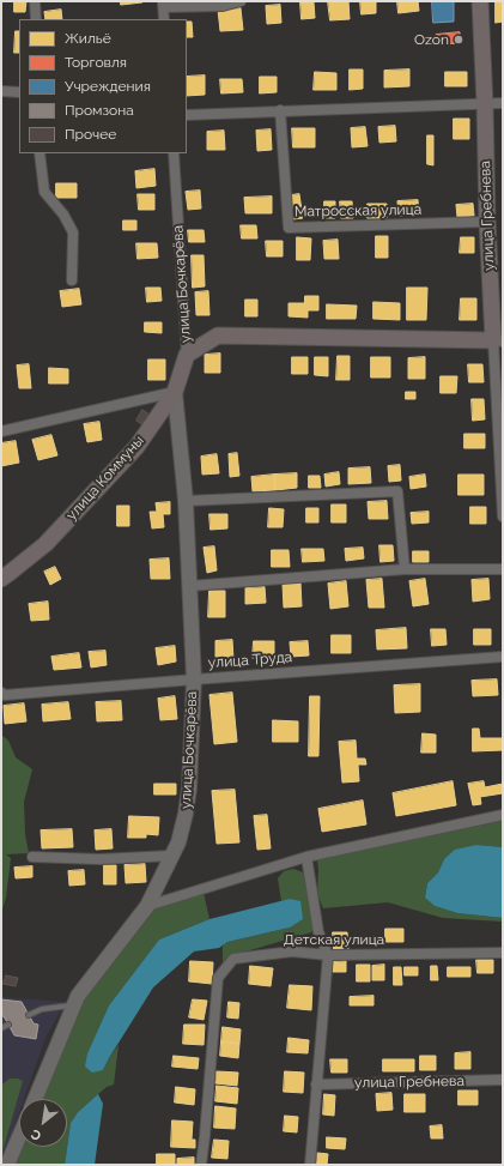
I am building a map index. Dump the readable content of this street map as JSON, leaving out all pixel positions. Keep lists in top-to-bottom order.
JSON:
{
  "streets": {
    "main road": ["улица Гребнева", "улица Бочкарёва", "улица Коммуны"],
    "street": ["Матросская улица", "улица Труда", "Детская улица"]
  },
  "crossings": [
    ["Матросская улица", "улица Гребнева"],
    ["улица Бочкарёва", "улица Коммуны"],
    ["улица Бочкарёва", "улица Труда"]
  ],
  "places": ["Ozon"],
  "legend": [
    "Жильё",
    "Торговля",
    "Учреждения",
    "Промзона",
    "Прочее"
  ],
  "north": "bottom left"
}
